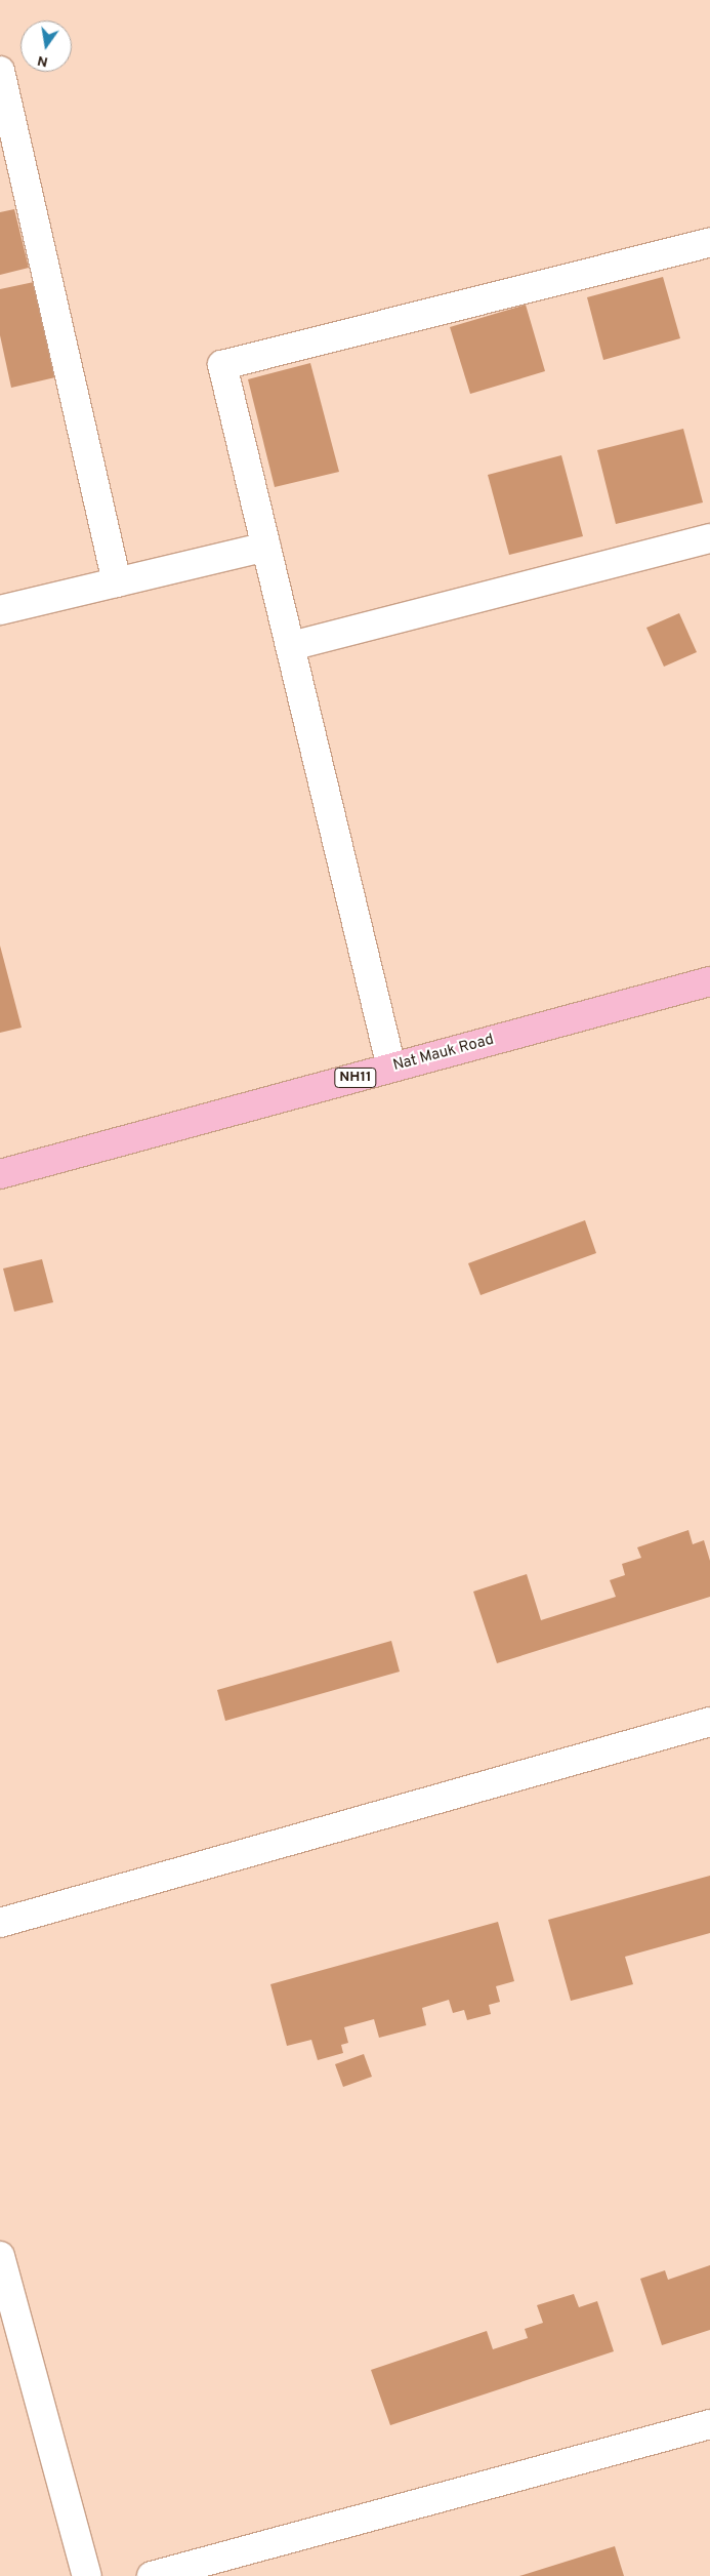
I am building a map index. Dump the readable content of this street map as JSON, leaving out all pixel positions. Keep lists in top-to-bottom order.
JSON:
{
  "streets": {
    "highway": ["Nat Mauk Road", "NH11"]
  },
  "north": "bottom"
}
